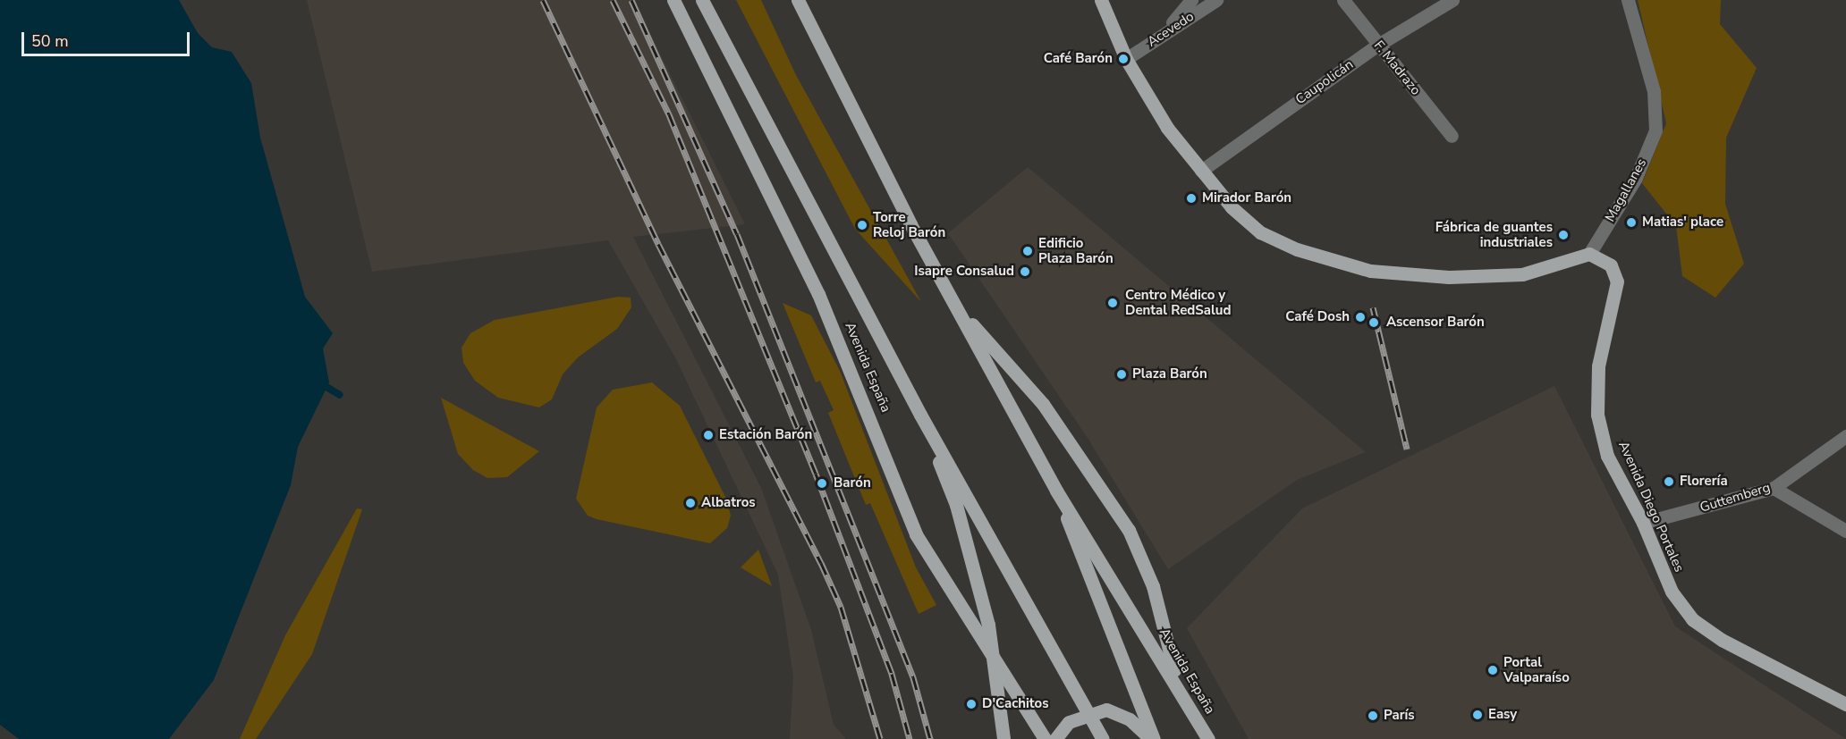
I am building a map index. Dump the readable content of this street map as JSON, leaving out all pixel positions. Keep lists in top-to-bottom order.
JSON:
{
  "streets": {
    "main road": ["Avenida España", "Avenida Diego Portales"],
    "street": [
      "Acevedo",
      "F. Madrazo",
      "Caupolicán",
      "Magallanes",
      "Guttemberg"
    ]
  },
  "crossings": [
    ["F. Madrazo", "Caupolicán"],
    ["Magallanes", "Avenida Diego Portales"],
    ["Guttemberg", "Avenida Diego Portales"]
  ],
  "places": [
    "Café Barón",
    "Mirador Barón",
    "Matias' place",
    "Torre Reloj Barón",
    "Fábrica de guantes industriales",
    "Edificio Plaza Barón",
    "Isapre Consalud",
    "Centro Médico y Dental RedSalud",
    "Café Dosh",
    "Ascensor Barón",
    "Plaza Barón",
    "Estación Barón",
    "Florería",
    "Barón",
    "Albatros",
    "Portal Valparaíso",
    "D'Cachitos",
    "Easy",
    "París"
  ],
  "scale_bar": "50 m"
}
